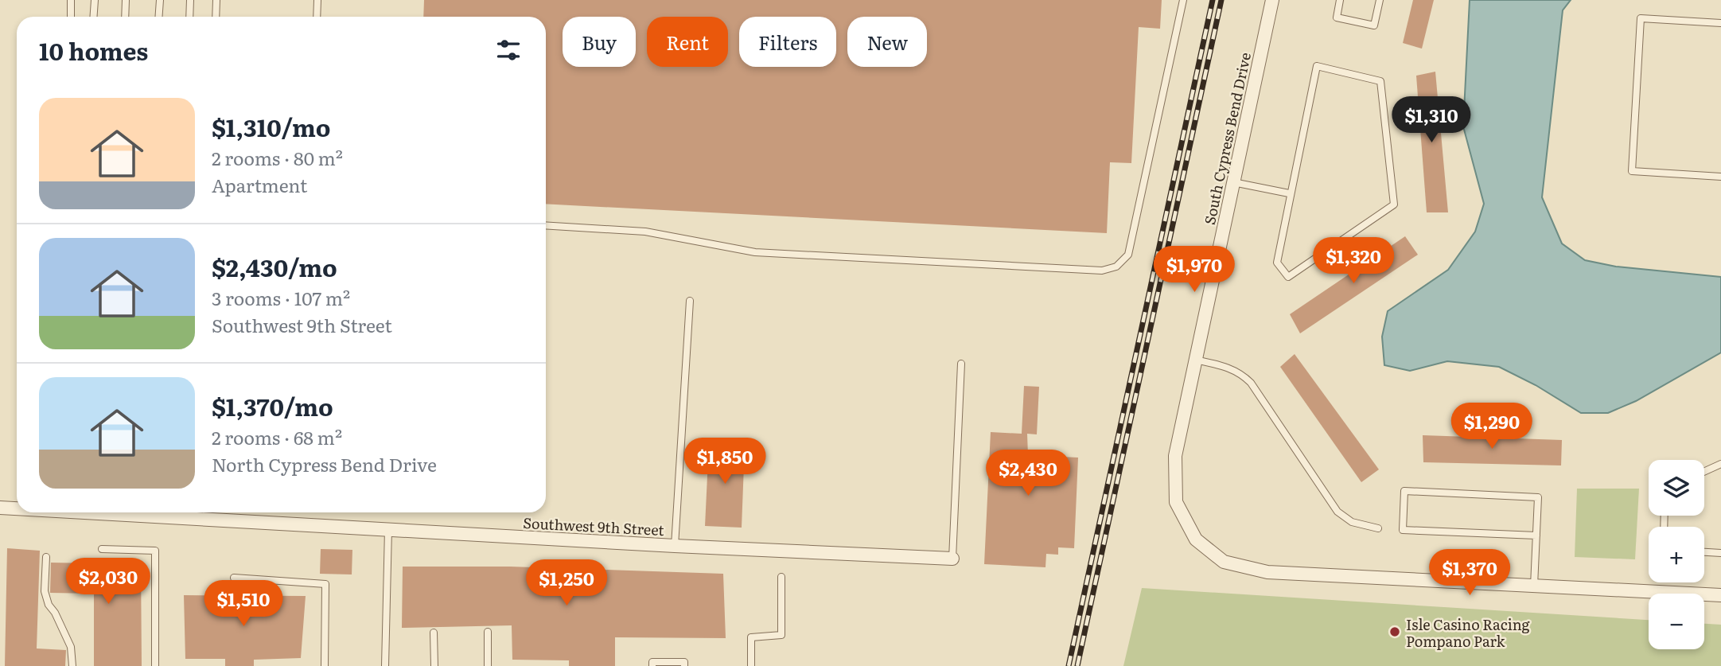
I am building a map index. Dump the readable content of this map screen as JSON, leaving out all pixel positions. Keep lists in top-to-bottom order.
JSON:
{
  "streets": {
    "street": ["South Cypress Bend Drive", "Southwest 9th Street"]
  },
  "places": ["Isle Casino Racing Pompano Park"],
  "page": {
    "chip": [
      "Buy",
      "Rent",
      "Filters",
      "New"
    ],
    "heading": "10 homes",
    "list": [
      {
        "name": "$1,310/mo",
        "note": "2 rooms · 80 m² · Apartment"
      },
      {
        "name": "$2,430/mo",
        "note": "3 rooms · 107 m² · Southwest 9th Street"
      },
      {
        "name": "$1,370/mo",
        "note": "2 rooms · 68 m² · North Cypress Bend Drive"
      }
    ],
    "price": [
      "$1,310",
      "$1,320",
      "$1,970",
      "$1,290",
      "$1,850",
      "$2,430",
      "$1,370",
      "$2,030",
      "$1,250",
      "$1,510"
    ],
    "map_buttons": ["+", "−"]
  }
}
